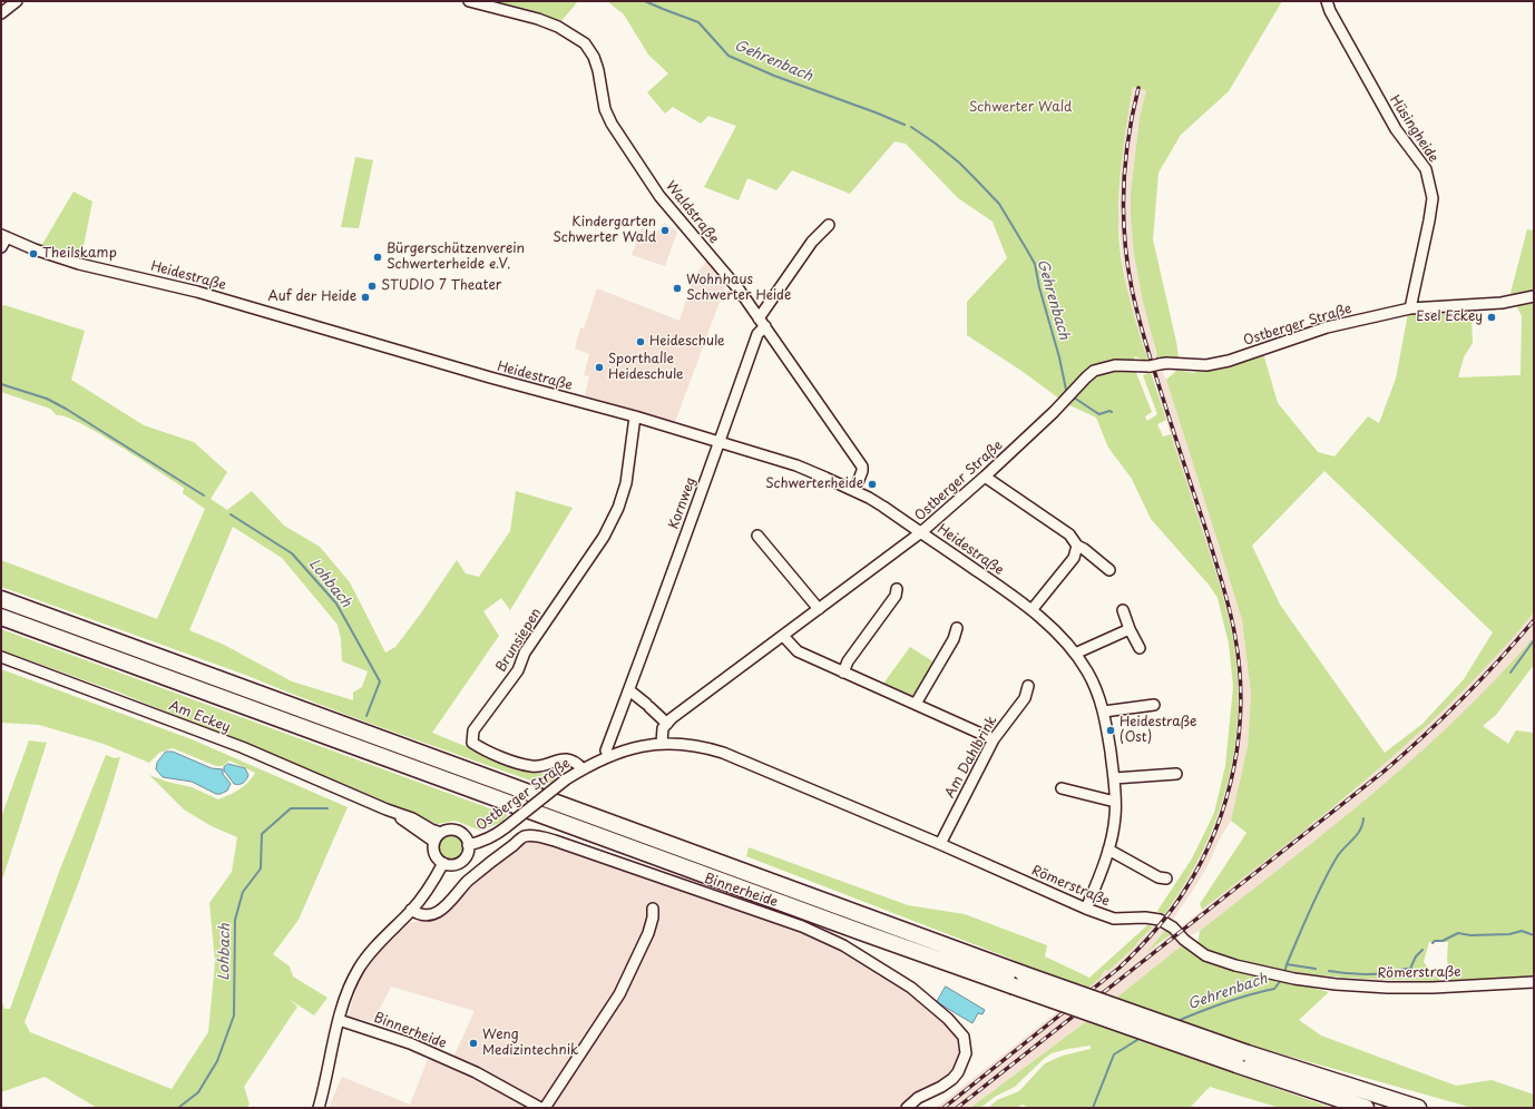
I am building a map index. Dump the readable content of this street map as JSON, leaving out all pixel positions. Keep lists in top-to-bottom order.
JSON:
{
  "streets": {
    "street": [
      "Hüsingheide",
      "Waldstraße",
      "Heidestraße",
      "Ostberger Straße",
      "Kornweg",
      "Brunsiepen",
      "Am Eckey",
      "Am Dahlbrink",
      "Römerstraße",
      "Binnerheide"
    ]
  },
  "crossings": [
    ["Hüsingheide", "Ostberger Straße"],
    ["Waldstraße", "Heidestraße"],
    ["Waldstraße", "Kornweg"],
    ["Heidestraße", "Ostberger Straße"],
    ["Heidestraße", "Kornweg"],
    ["Heidestraße", "Brunsiepen"],
    ["Heidestraße", "Römerstraße"],
    ["Ostberger Straße", "Brunsiepen"],
    ["Ostberger Straße", "Am Eckey"],
    ["Ostberger Straße", "Römerstraße"],
    ["Am Dahlbrink", "Römerstraße"]
  ],
  "water": ["Gehrenbach", "Lohbach"],
  "parks": ["Schwerter Wald"],
  "places": [
    "Kindergarten Schwerter Wald",
    "Theilskamp",
    "Bürgerschützenverein Schwerterheide e.V.",
    "STUDIO 7 Theater",
    "Wohnhaus Schwerter Heide",
    "Auf der Heide",
    "Esel Eckey",
    "Heideschule",
    "Sporthalle Heideschule",
    "Schwerterheide",
    "Heidestraße (Ost)",
    "Weng Medizintechnik"
  ]
}
